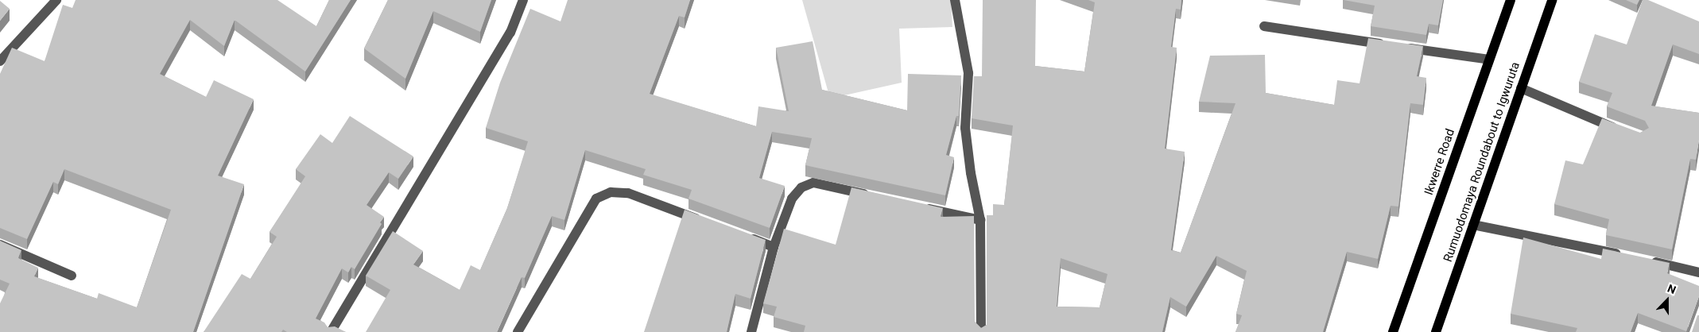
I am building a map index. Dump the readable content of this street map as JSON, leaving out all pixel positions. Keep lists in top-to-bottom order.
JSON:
{
  "streets": {
    "main road": ["Ikwerre Road", "Rumuodomaya Roundabout to Igwuruta"]
  },
  "north": "top"
}
